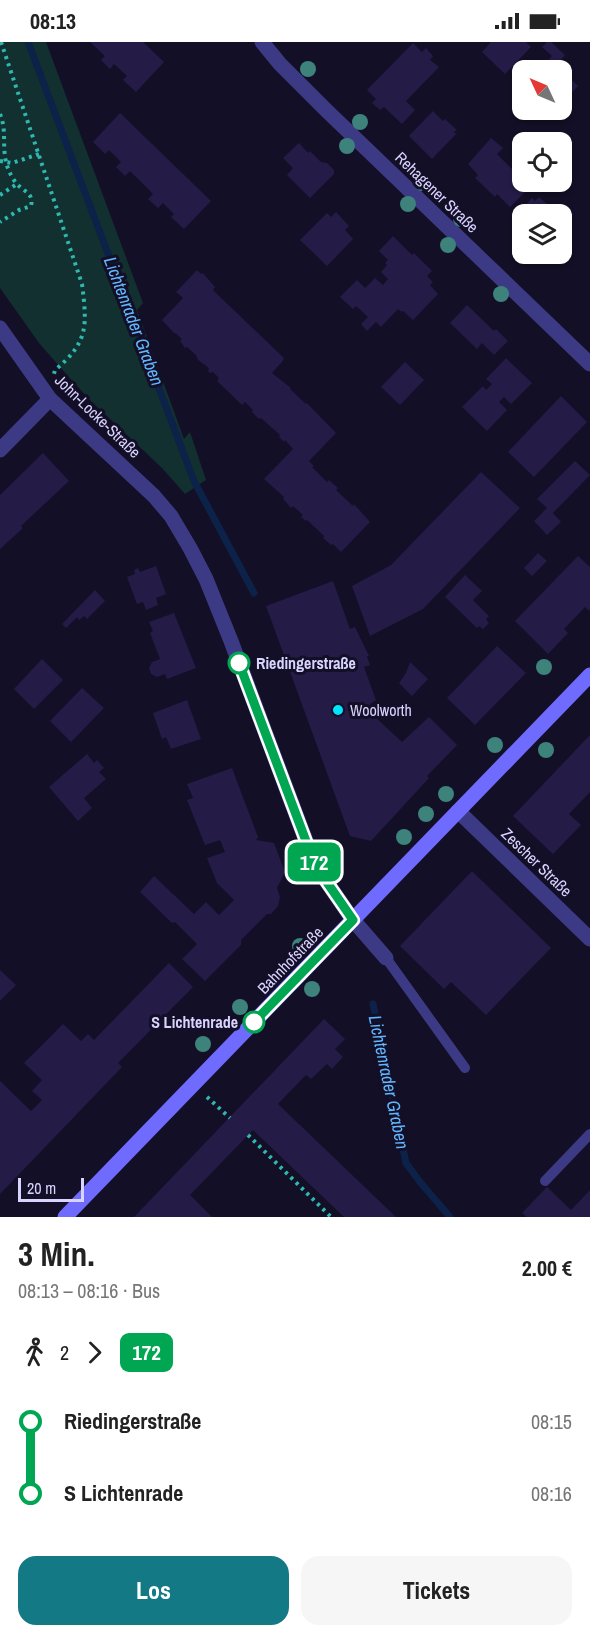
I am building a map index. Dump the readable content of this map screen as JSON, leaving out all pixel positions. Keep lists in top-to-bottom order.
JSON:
{
  "streets": {
    "street": [
      "Rehagener Straße",
      "John-Locke-Straße",
      "Zescher Straße",
      "Bahnhofstraße"
    ]
  },
  "crossings": [
    ["John-Locke-Straße", "Bahnhofstraße"],
    ["Zescher Straße", "Bahnhofstraße"]
  ],
  "water": ["Lichtenrader Graben"],
  "places": ["Riedingerstraße", "Woolworth", "S Lichtenrade"],
  "lines": ["bus line 172"],
  "scale_bar": "20 m",
  "north": "top left",
  "page": {
    "status": "08:13",
    "on_map": "172",
    "scale": "20 m",
    "heading": ["3 Min.", "08:13 – 08:16 · Bus", "2.00 €"],
    "legs": ["2", "172"],
    "list": [
      {
        "name": "Riedingerstraße",
        "value": "08:15"
      },
      {
        "name": "S Lichtenrade",
        "value": "08:16"
      }
    ],
    "buttons": ["Los", "Tickets"]
  }
}
